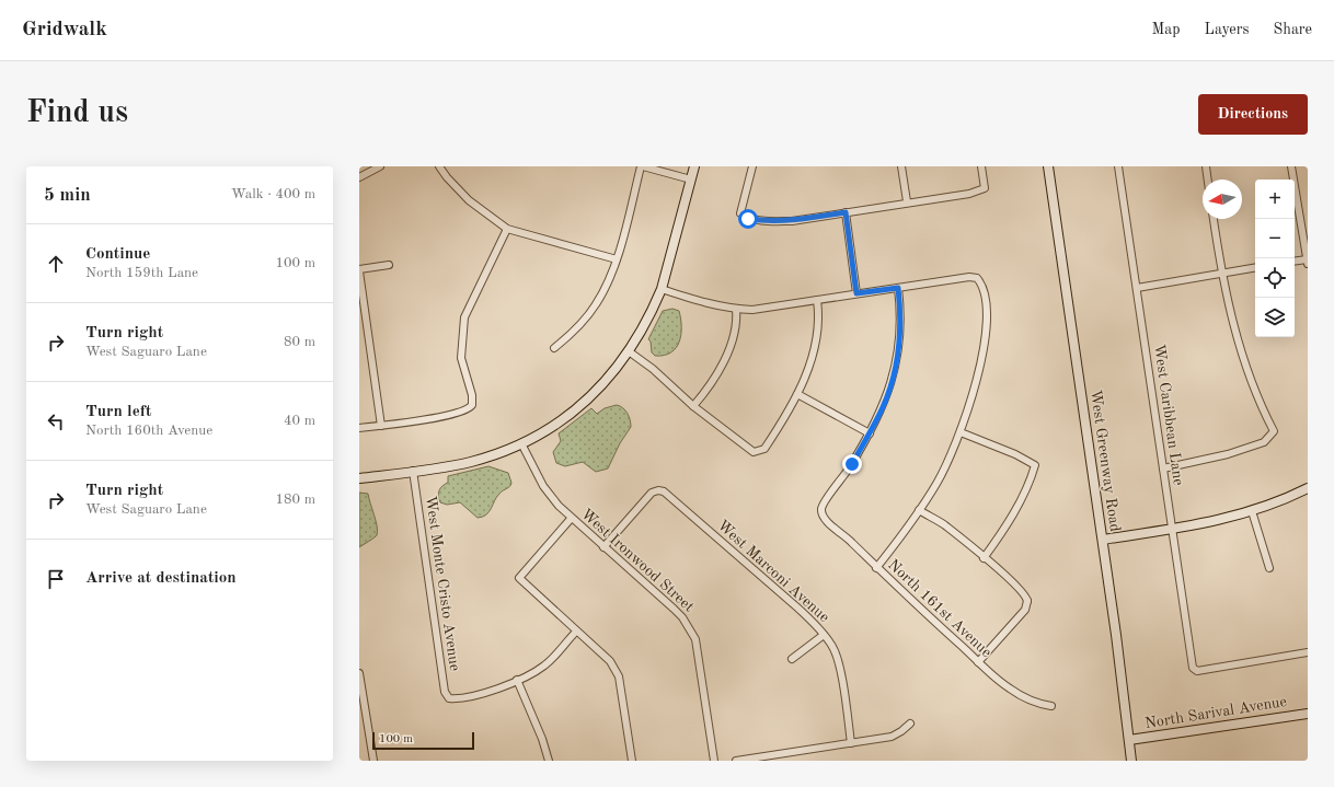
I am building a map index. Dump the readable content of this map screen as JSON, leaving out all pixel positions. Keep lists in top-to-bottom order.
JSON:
{
  "streets": {
    "main road": ["West Greenway Road", "North Sarival Avenue"],
    "street": [
      "West Caribbean Lane",
      "West Ironwood Street",
      "West Marconi Avenue",
      "West Monte Cristo Avenue",
      "North 161st Avenue"
    ]
  },
  "crossings": [
    ["West Greenway Road", "North Sarival Avenue"],
    ["West Ironwood Street", "West Marconi Avenue"]
  ],
  "scale_bar": "100 m",
  "north": "left",
  "page": {
    "header": "Gridwalk",
    "nav": ["Map", "Layers", "Share"],
    "buttons": "Directions",
    "title": "Find us",
    "heading": ["5 min", "Walk · 400 m"],
    "map_buttons": ["+", "−"],
    "list": [
      ["Continue", "North 159th Lane", "100 m"],
      ["Turn right", "West Saguaro Lane", "80 m"],
      ["Turn left", "North 160th Avenue", "40 m"],
      ["Turn right", "West Saguaro Lane", "180 m"],
      "Arrive at destination"
    ],
    "scale": "100 m"
  }
}
